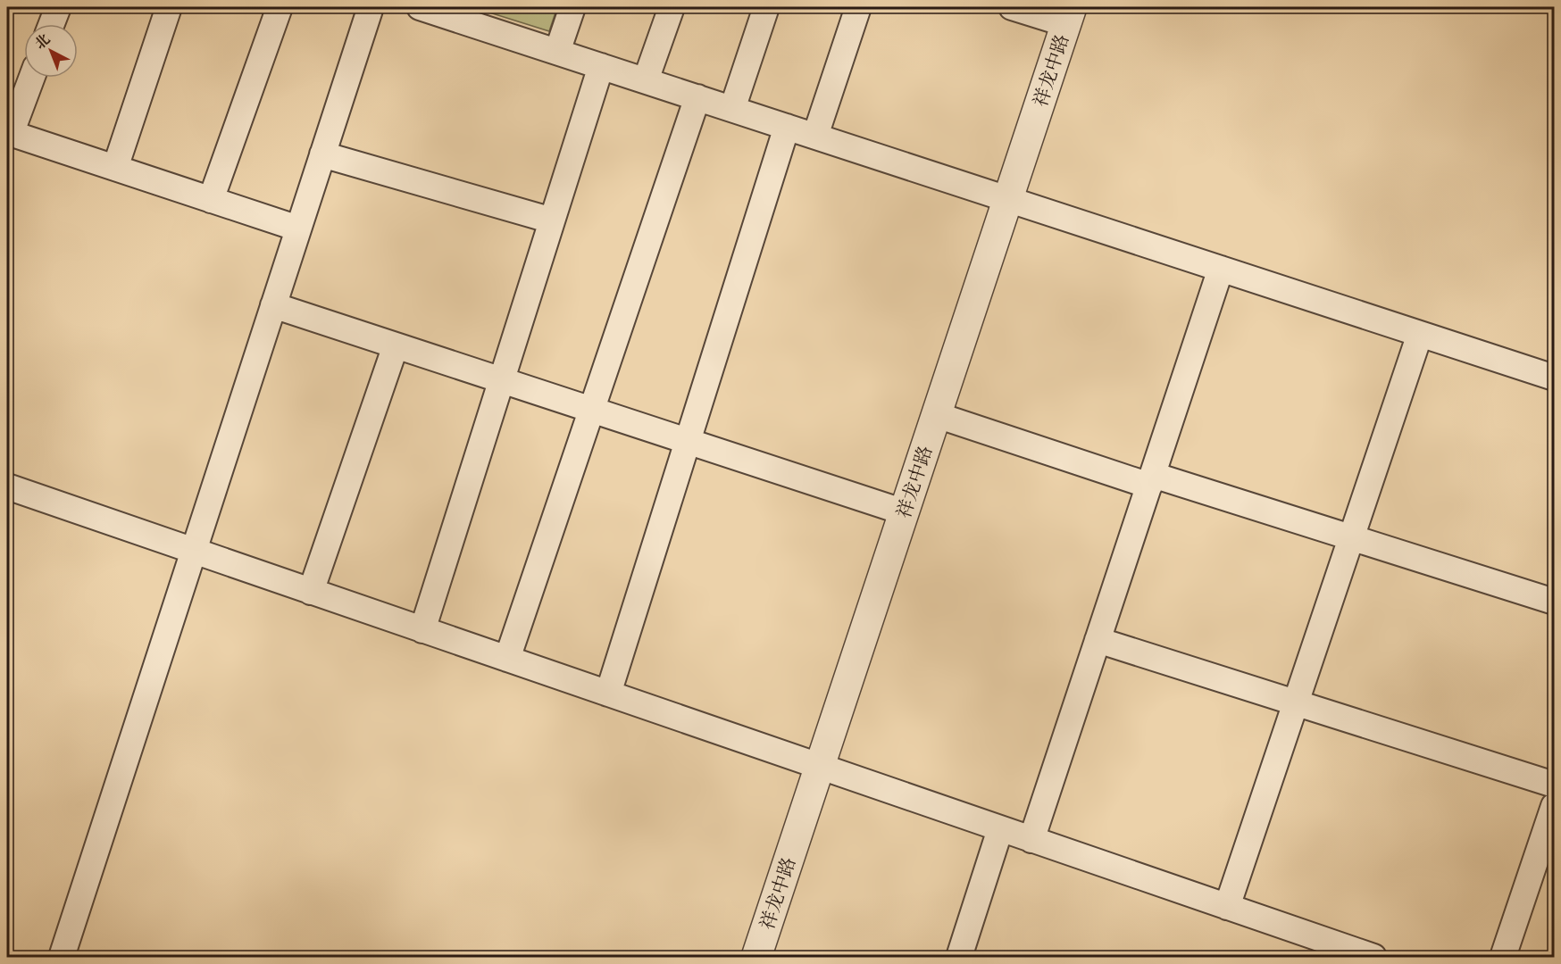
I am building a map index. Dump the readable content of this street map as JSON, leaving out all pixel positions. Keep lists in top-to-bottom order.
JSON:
{
  "streets": {
    "street": ["祥龙中路"]
  },
  "north": "top left"
}
